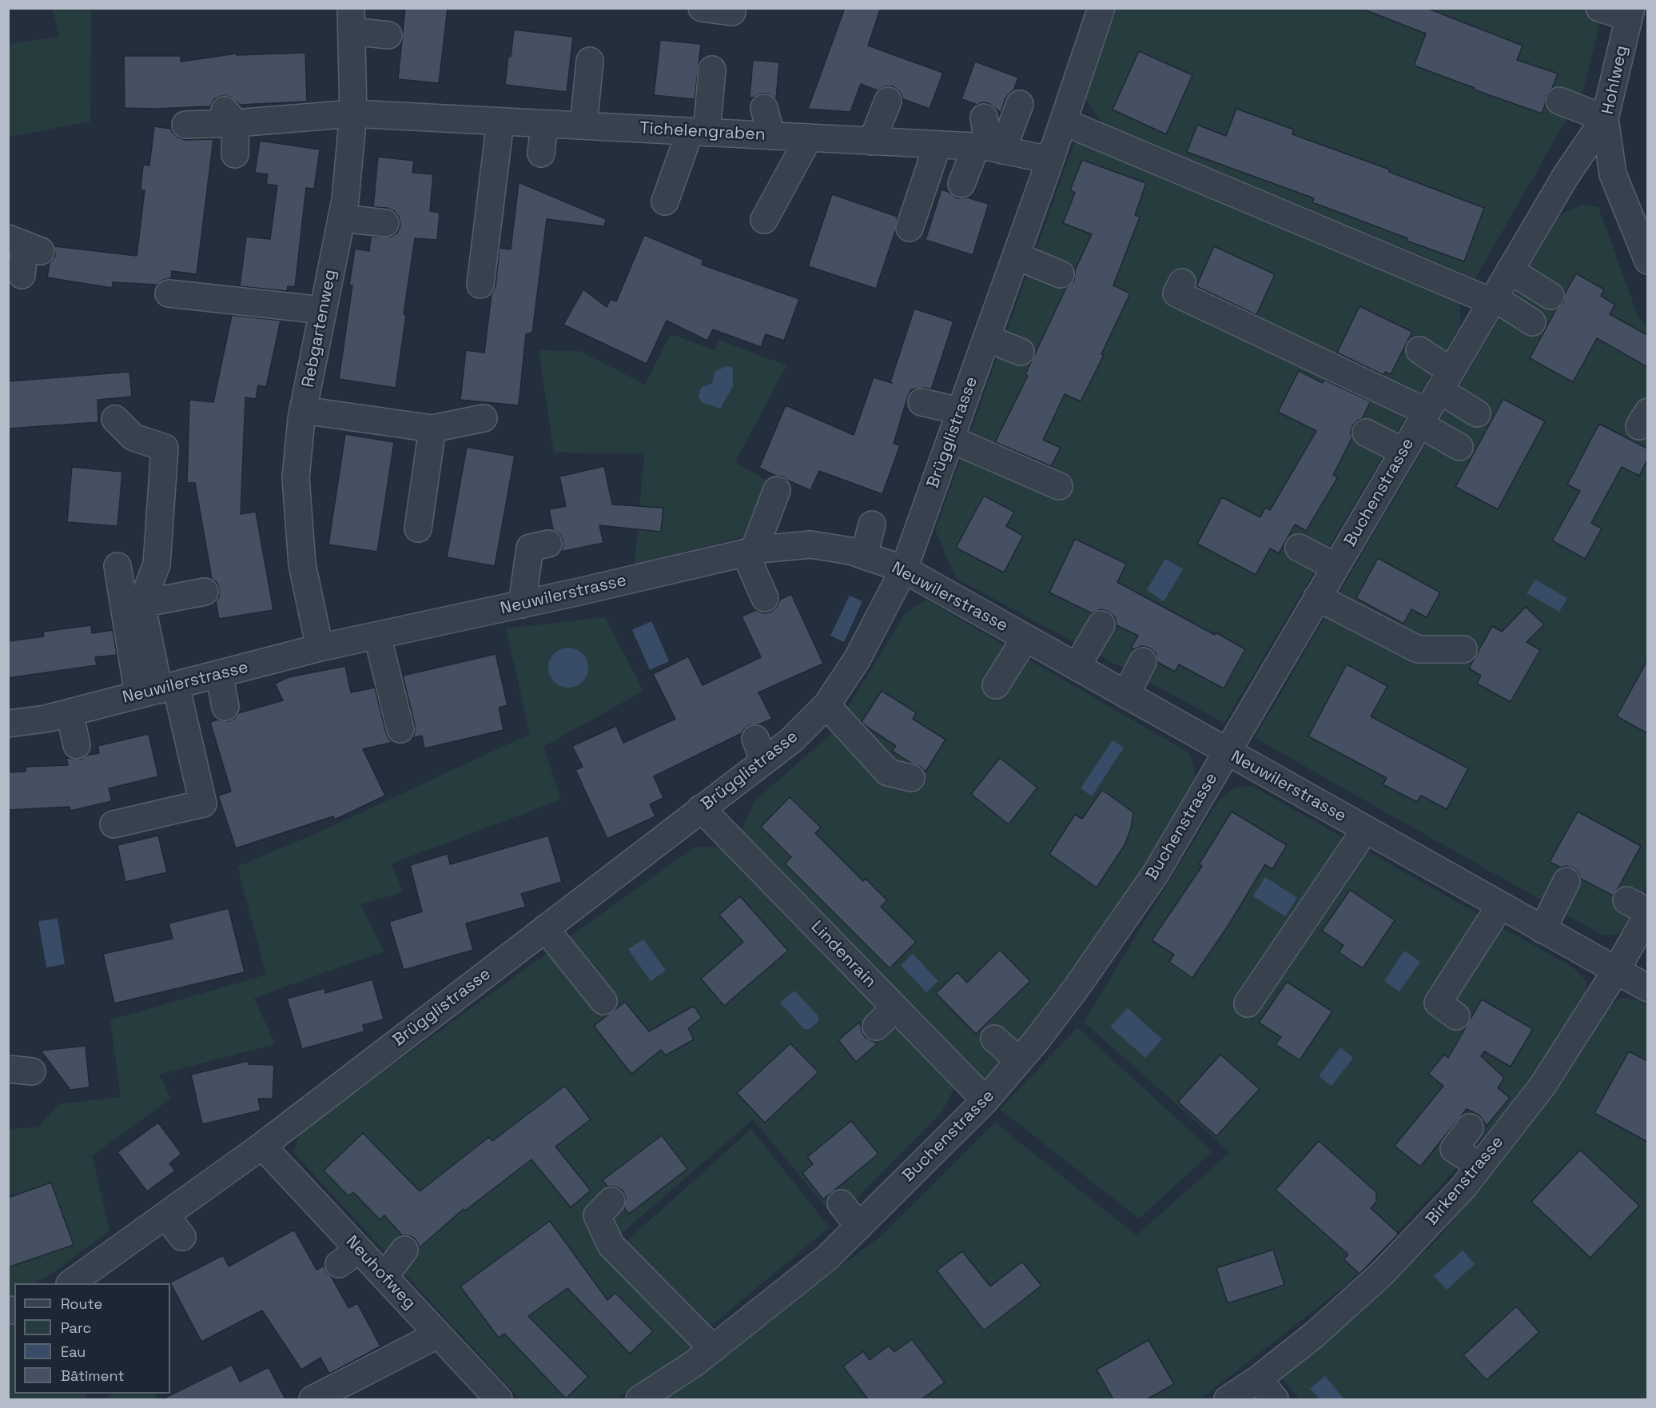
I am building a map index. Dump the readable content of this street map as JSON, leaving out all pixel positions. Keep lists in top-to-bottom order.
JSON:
{
  "streets": {
    "street": [
      "Hohlweg",
      "Tichelengraben",
      "Rebgartenweg",
      "Brügglistrasse",
      "Buchenstrasse",
      "Neuwilerstrasse",
      "Lindenrain",
      "Birkenstrasse",
      "Neuhofweg"
    ]
  },
  "crossings": [
    ["Hohlweg", "Buchenstrasse"],
    ["Tichelengraben", "Rebgartenweg"],
    ["Tichelengraben", "Brügglistrasse"],
    ["Rebgartenweg", "Neuwilerstrasse"],
    ["Brügglistrasse", "Neuwilerstrasse"],
    ["Brügglistrasse", "Lindenrain"],
    ["Brügglistrasse", "Neuhofweg"],
    ["Buchenstrasse", "Neuwilerstrasse"],
    ["Buchenstrasse", "Lindenrain"],
    ["Neuwilerstrasse", "Birkenstrasse"]
  ],
  "legend": [
    "Route",
    "Parc",
    "Eau",
    "Bâtiment"
  ]
}
